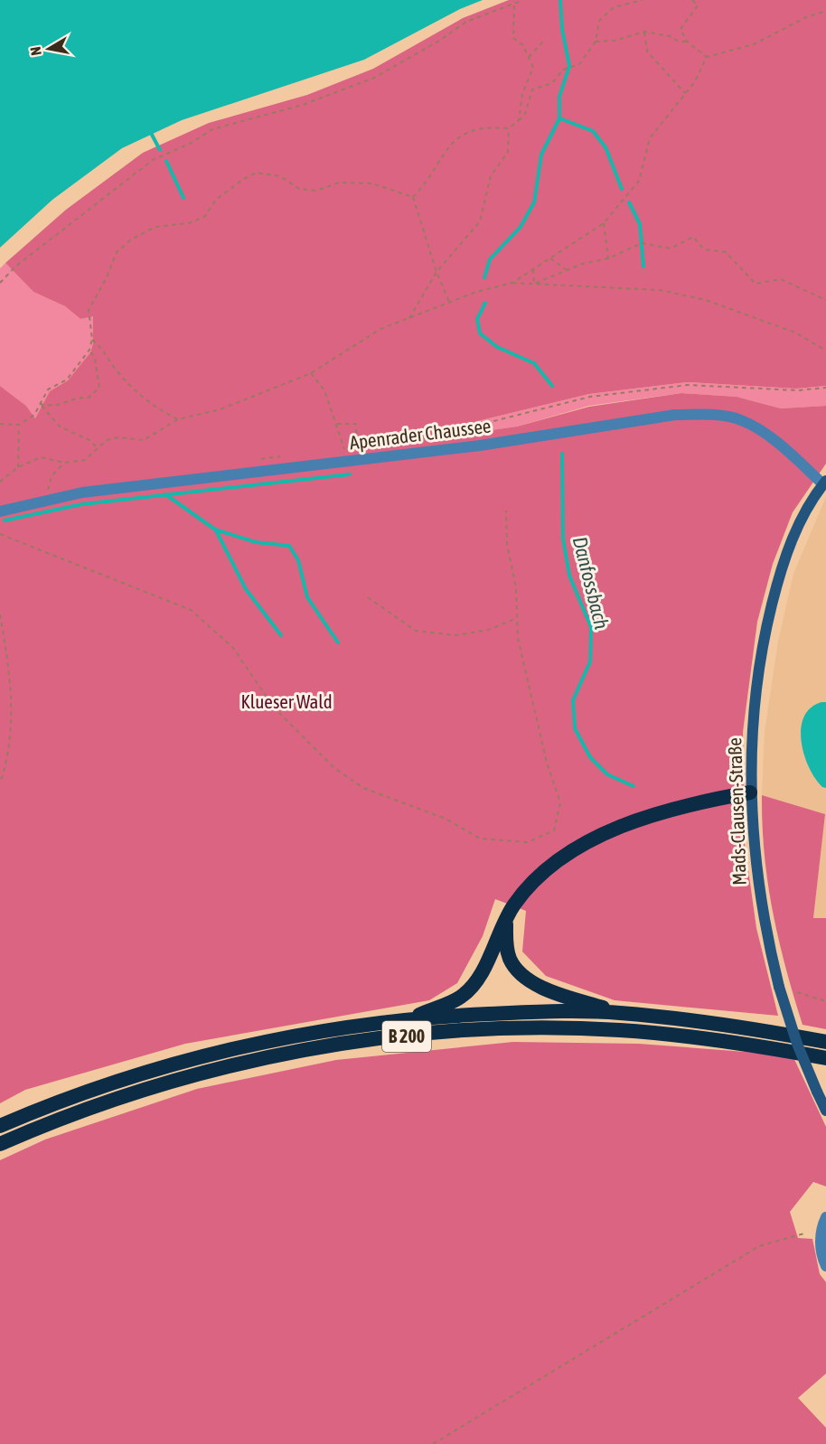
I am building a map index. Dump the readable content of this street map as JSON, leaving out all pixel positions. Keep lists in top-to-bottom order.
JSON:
{
  "streets": {
    "highway": ["B 200"],
    "main road": ["Mads-Clausen-Straße"],
    "street": ["Apenrader Chaussee"]
  },
  "crossings": [
    ["Apenrader Chaussee", "Mads-Clausen-Straße"]
  ],
  "water": ["Danfossbach"],
  "parks": ["Klueser Wald"],
  "north": "left"
}
